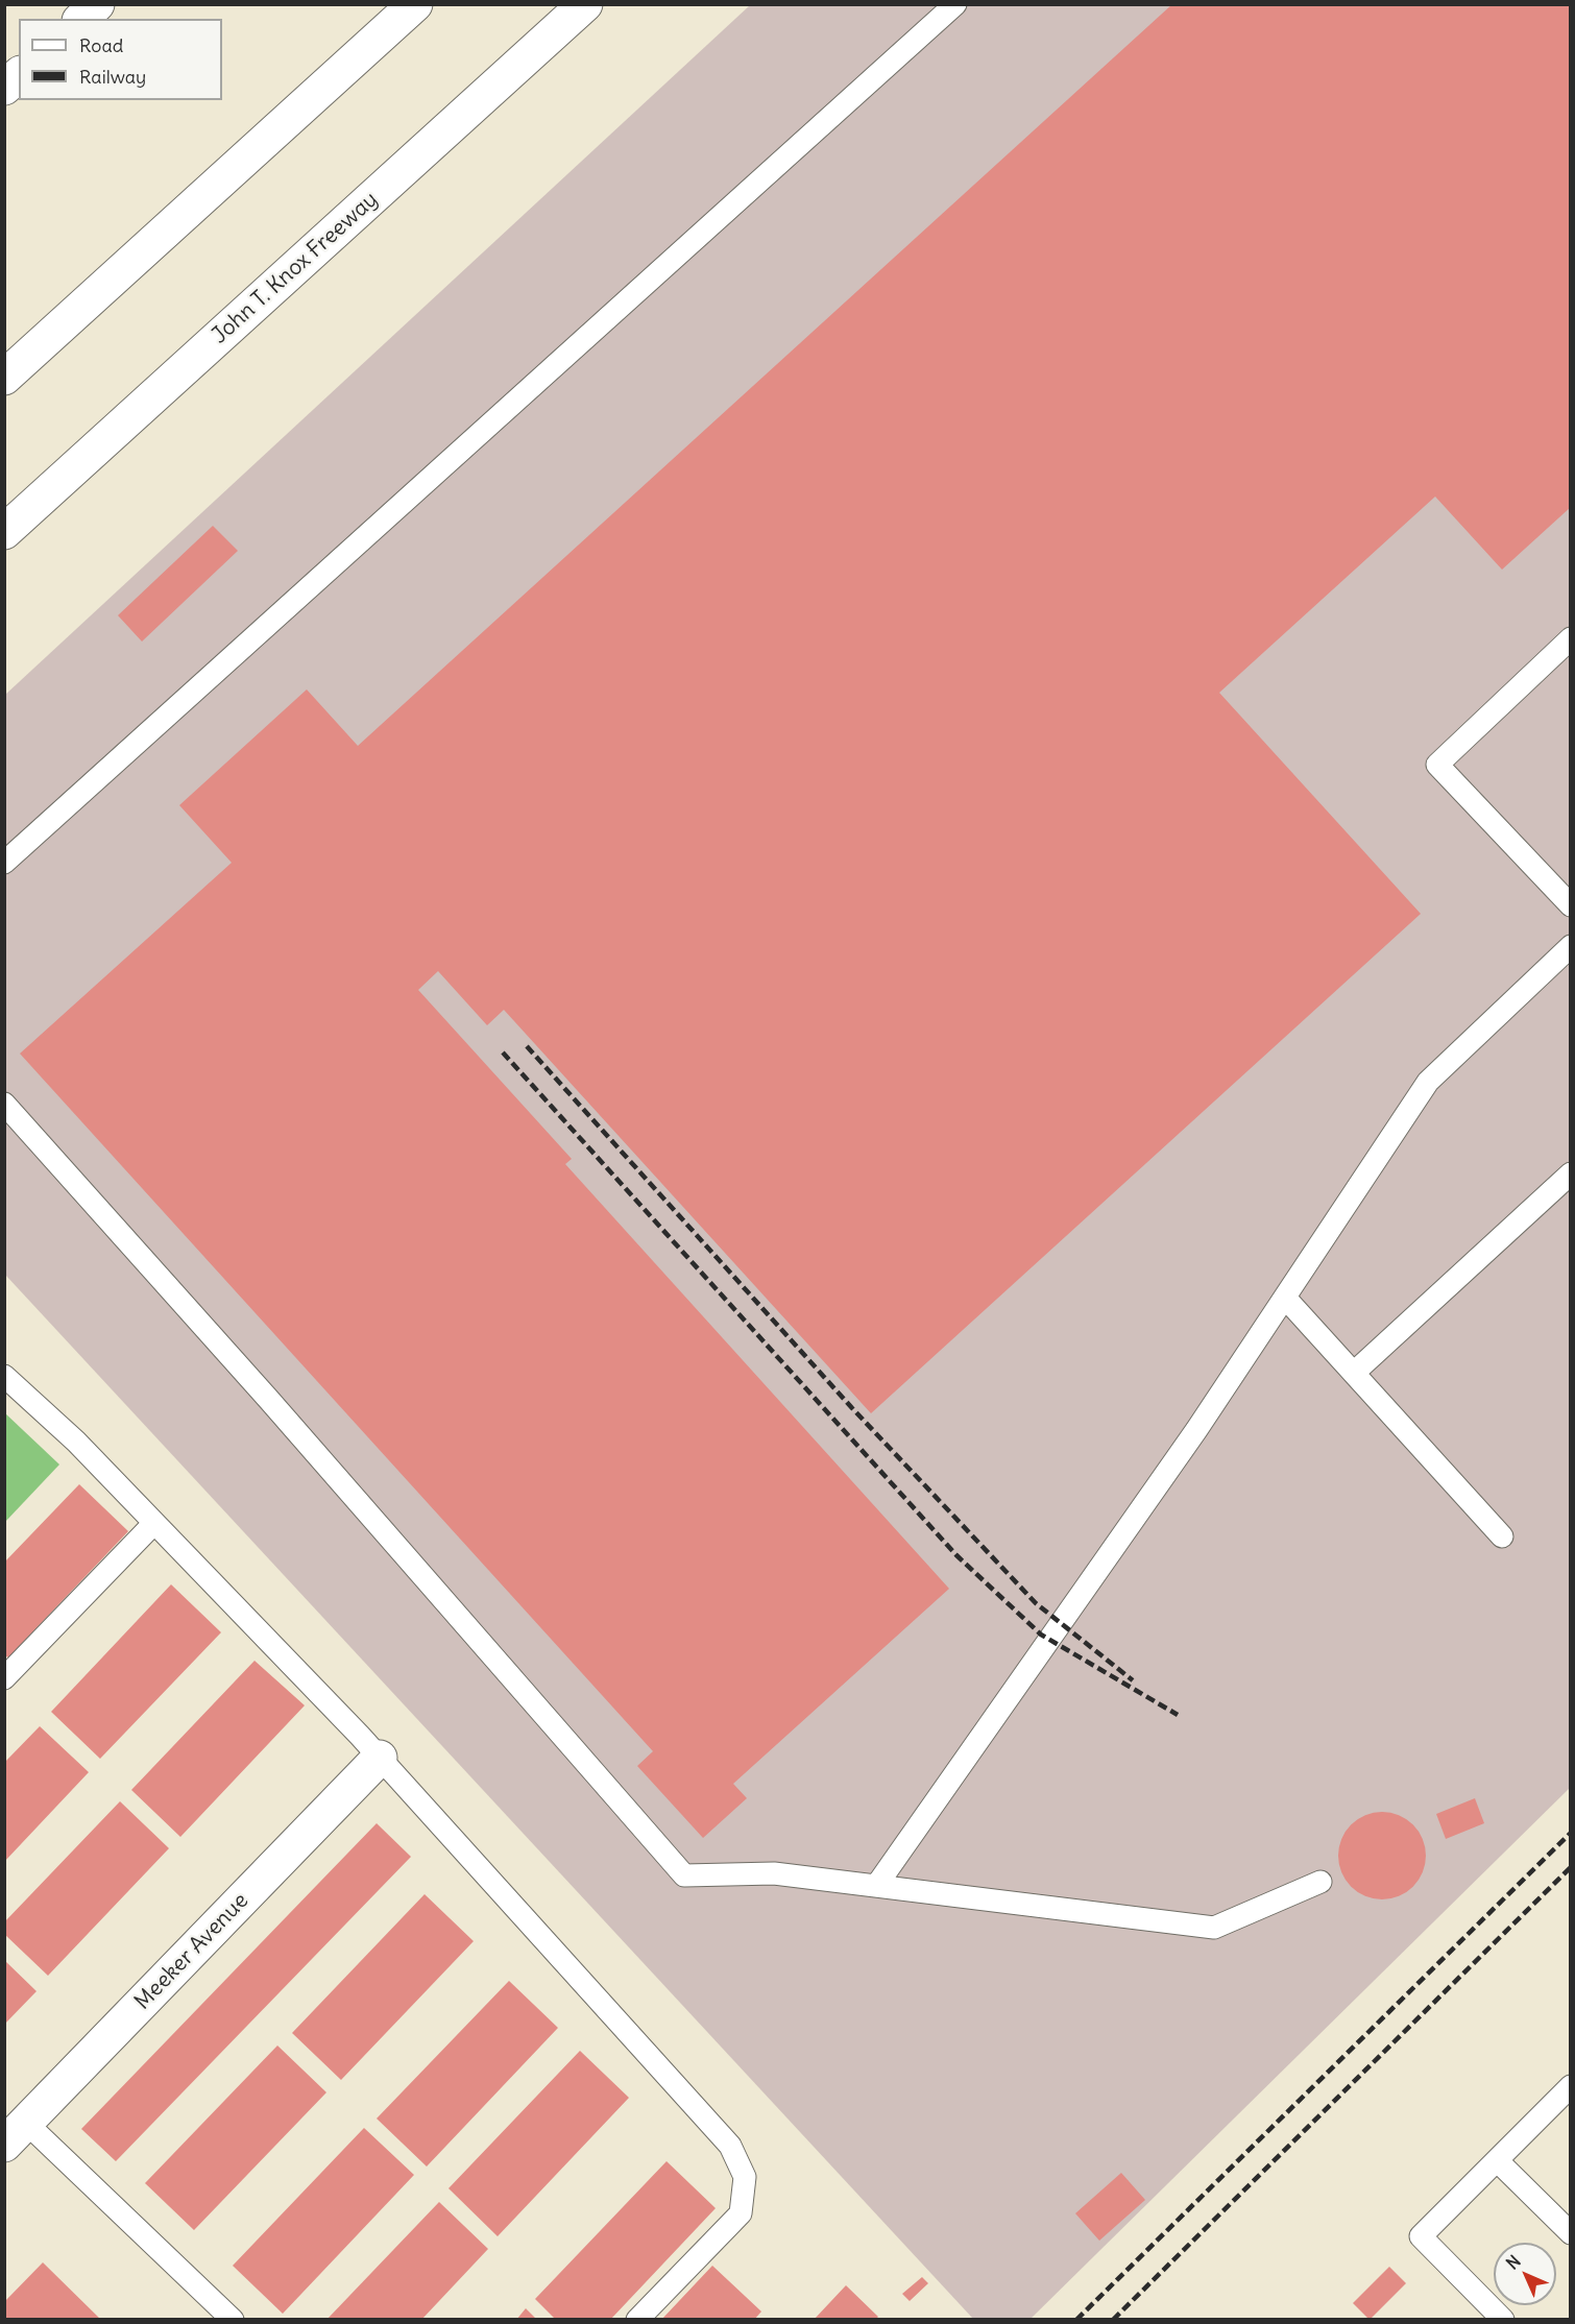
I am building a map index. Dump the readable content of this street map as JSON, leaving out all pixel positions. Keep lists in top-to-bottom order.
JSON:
{
  "streets": {
    "main road": ["John T. Knox Freeway", "Meeker Avenue"]
  },
  "legend": ["Road", "Railway"],
  "north": "top left"
}
